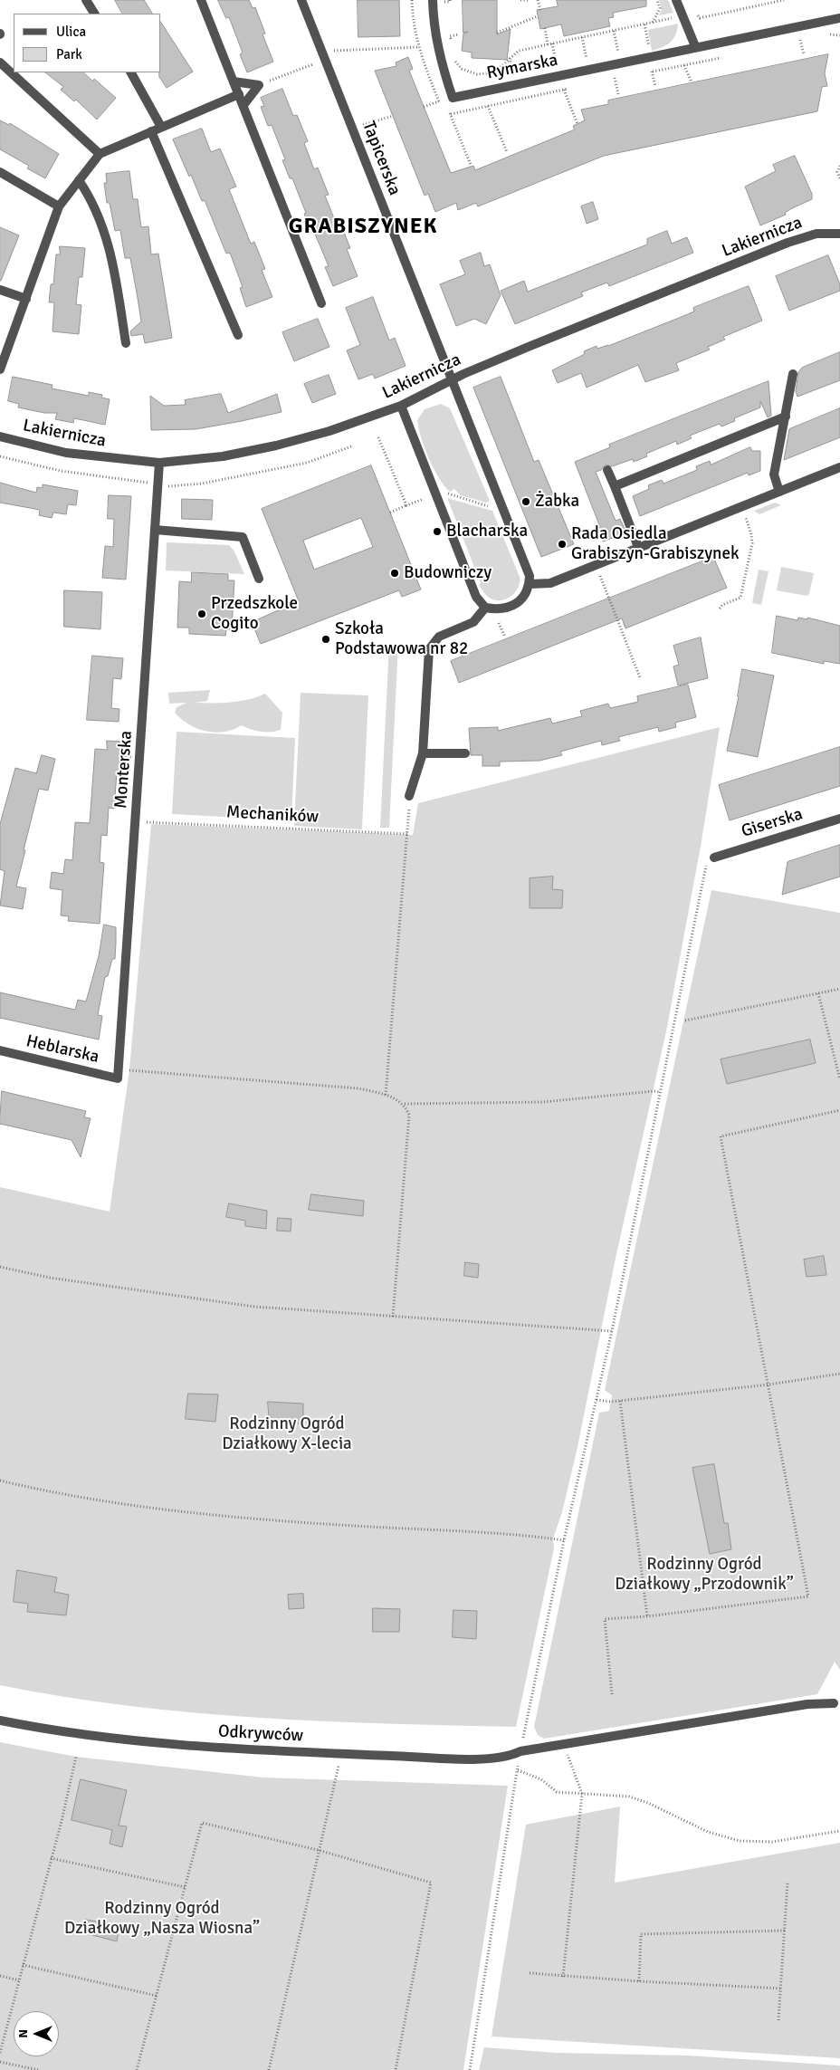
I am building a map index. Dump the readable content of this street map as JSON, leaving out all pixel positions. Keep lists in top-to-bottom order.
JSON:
{
  "streets": {
    "street": [
      "Rymarska",
      "Tapicerska",
      "Lakiernicza",
      "Monterska",
      "Giserska",
      "Heblarska",
      "Odkrywców"
    ],
    "path": ["Mechaników"]
  },
  "crossings": [
    ["Tapicerska", "Lakiernicza"],
    ["Lakiernicza", "Monterska"],
    ["Monterska", "Mechaników"],
    ["Monterska", "Heblarska"]
  ],
  "districts": ["GRABISZYNEK"],
  "parks": ["Rodzinny Ogród Działkowy X-lecia", "Rodzinny Ogród Działkowy „Przodownik”", "Rodzinny Ogród Działkowy „Nasza Wiosna”"],
  "places": [
    "Żabka",
    "Blacharska",
    "Rada Osiedla Grabiszyn-Grabiszynek",
    "Budowniczy",
    "Przedszkole Cogito",
    "Szkoła Podstawowa nr 82"
  ],
  "legend": ["Ulica", "Park"],
  "north": "left"
}
